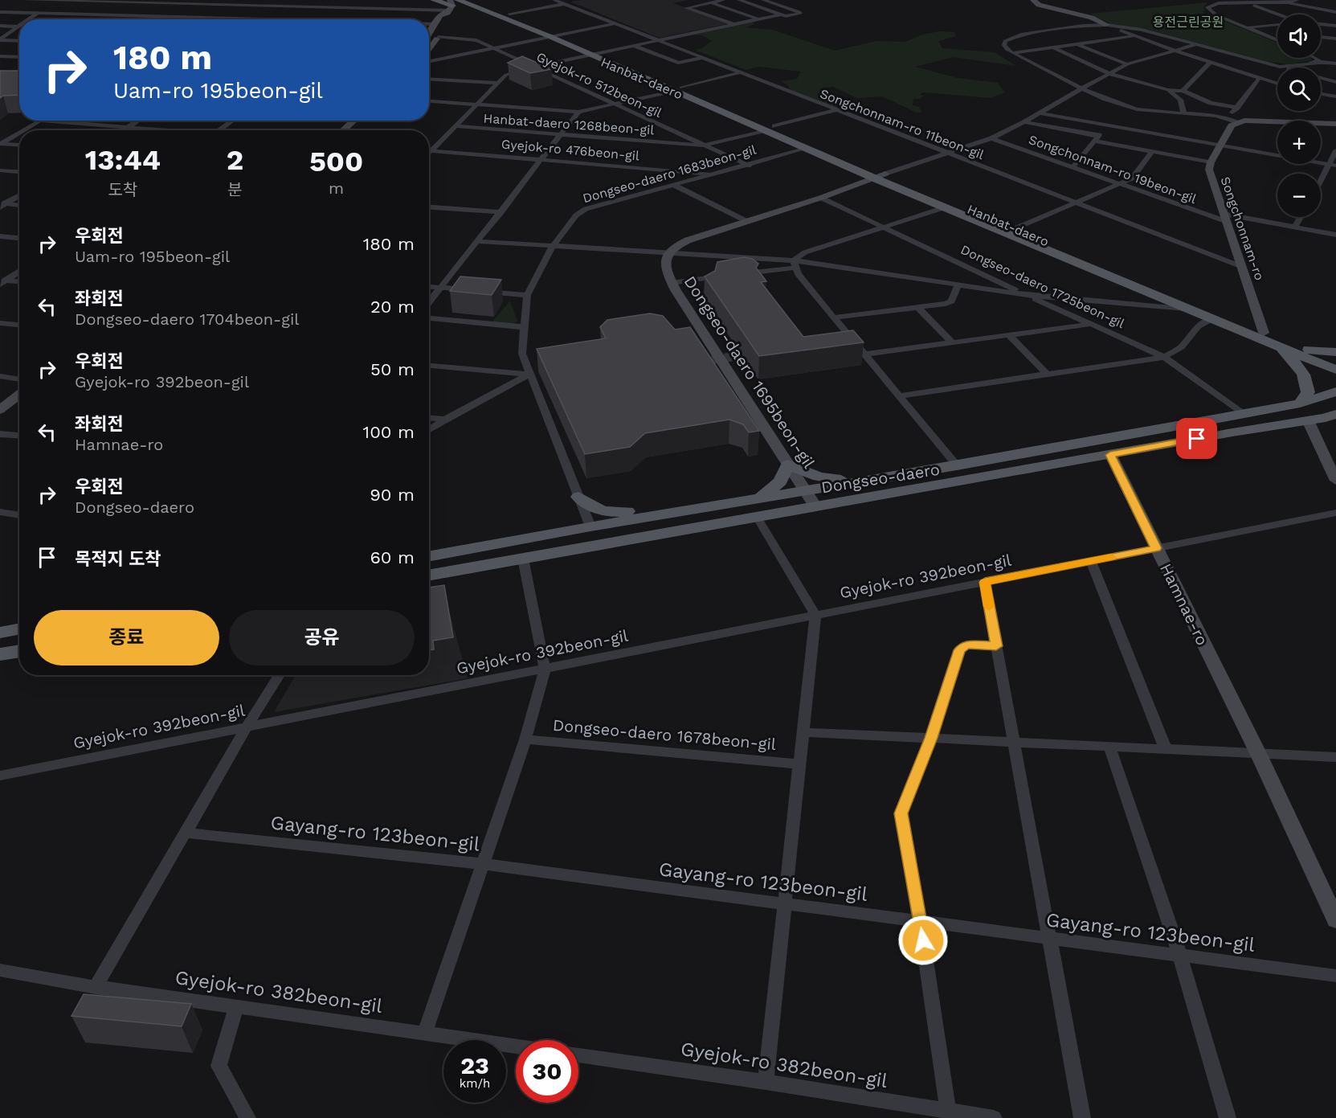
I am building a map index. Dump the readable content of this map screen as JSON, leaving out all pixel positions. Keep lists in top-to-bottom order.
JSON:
{
  "streets": {
    "main road": ["Hanbat-daero", "Dongseo-daero"],
    "street": [
      "Gyejok-ro 512beon-gil",
      "Hanbat-daero 1268beon-gil",
      "Songchonnam-ro 11beon-gil",
      "Gyejok-ro 476beon-gil",
      "Songchonnam-ro 19beon-gil",
      "Dongseo-daero 1683beon-gil",
      "Songchonnam-ro",
      "Dongseo-daero 1725beon-gil",
      "Dongseo-daero 1695beon-gil",
      "Gyejok-ro 392beon-gil",
      "Hamnae-ro",
      "Dongseo-daero 1678beon-gil",
      "Gayang-ro 123beon-gil",
      "Gyejok-ro 382beon-gil"
    ]
  },
  "crossings": [
    ["Hanbat-daero", "Hanbat-daero 1268beon-gil"],
    ["Hanbat-daero", "Songchonnam-ro 11beon-gil"],
    ["Hanbat-daero", "Dongseo-daero 1683beon-gil"],
    ["Hanbat-daero", "Songchonnam-ro"],
    ["Hanbat-daero", "Dongseo-daero 1725beon-gil"],
    ["Gyejok-ro 512beon-gil", "Hanbat-daero 1268beon-gil"],
    ["Gyejok-ro 512beon-gil", "Dongseo-daero 1683beon-gil"],
    ["Hanbat-daero 1268beon-gil", "Songchonnam-ro 11beon-gil"],
    ["Songchonnam-ro 11beon-gil", "Songchonnam-ro"],
    ["Gyejok-ro 476beon-gil", "Dongseo-daero 1683beon-gil"],
    ["Songchonnam-ro 19beon-gil", "Songchonnam-ro"],
    ["Dongseo-daero 1683beon-gil", "Dongseo-daero"],
    ["Dongseo-daero 1725beon-gil", "Dongseo-daero"],
    ["Dongseo-daero 1695beon-gil", "Dongseo-daero"],
    ["Dongseo-daero", "Hamnae-ro"],
    ["Dongseo-daero", "Dongseo-daero 1678beon-gil"],
    ["Gyejok-ro 392beon-gil", "Hamnae-ro"],
    ["Gyejok-ro 392beon-gil", "Dongseo-daero 1678beon-gil"],
    ["Dongseo-daero 1678beon-gil", "Gayang-ro 123beon-gil"],
    ["Dongseo-daero 1678beon-gil", "Gyejok-ro 382beon-gil"]
  ],
  "parks": ["용전근린공원"],
  "page": {
    "map_buttons": ["+", "−"],
    "turn": ["180 m", "Uam-ro 195beon-gil"],
    "eta": [
      "13:44",
      "도착",
      "2",
      "분",
      "500",
      "m"
    ],
    "list": [
      {
        "name": "우회전",
        "note": "Uam-ro 195beon-gil",
        "value": "180 m"
      },
      {
        "name": "좌회전",
        "note": "Dongseo-daero 1704beon-gil",
        "value": "20 m"
      },
      {
        "name": "우회전",
        "note": "Gyejok-ro 392beon-gil",
        "value": "50 m"
      },
      {
        "name": "좌회전",
        "note": "Hamnae-ro",
        "value": "100 m"
      },
      {
        "name": "우회전",
        "note": "Dongseo-daero",
        "value": "90 m"
      },
      {
        "name": "목적지 도착",
        "value": "60 m"
      }
    ],
    "buttons": ["종료", "공유"],
    "speed": "23 km/h",
    "limit": "30"
  }
}
